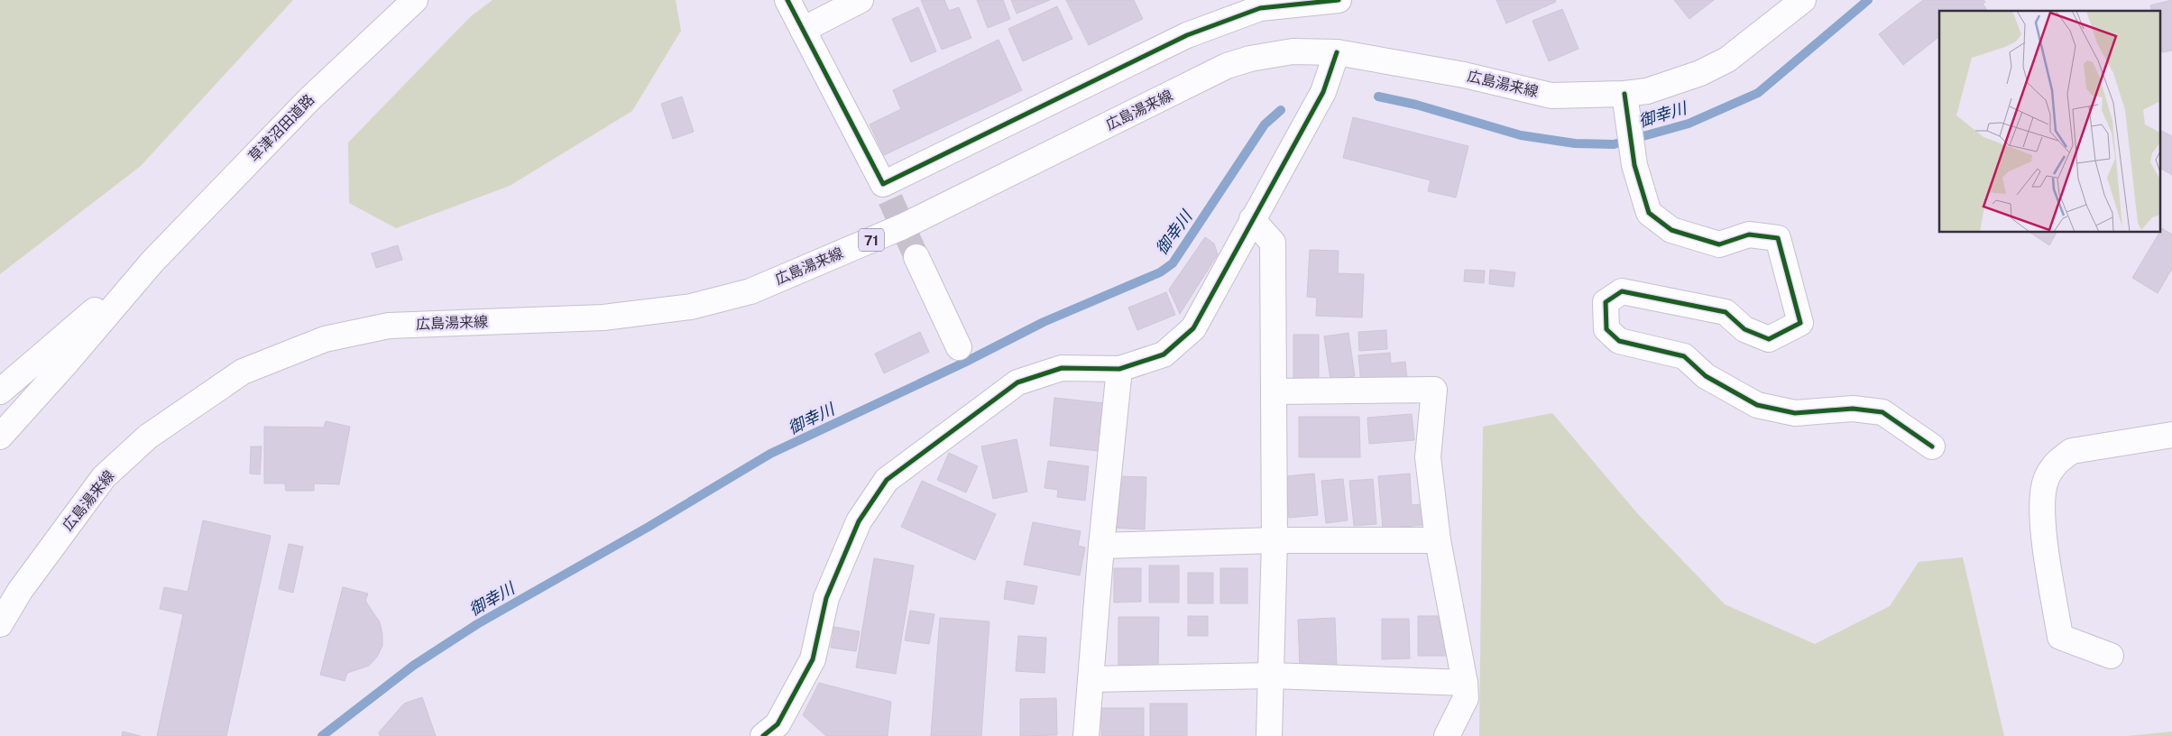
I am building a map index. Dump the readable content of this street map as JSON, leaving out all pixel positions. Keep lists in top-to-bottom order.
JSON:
{
  "streets": {
    "street": ["広島湯来線", "草津沼田道路", "71"]
  },
  "water": ["御幸川"]
}
